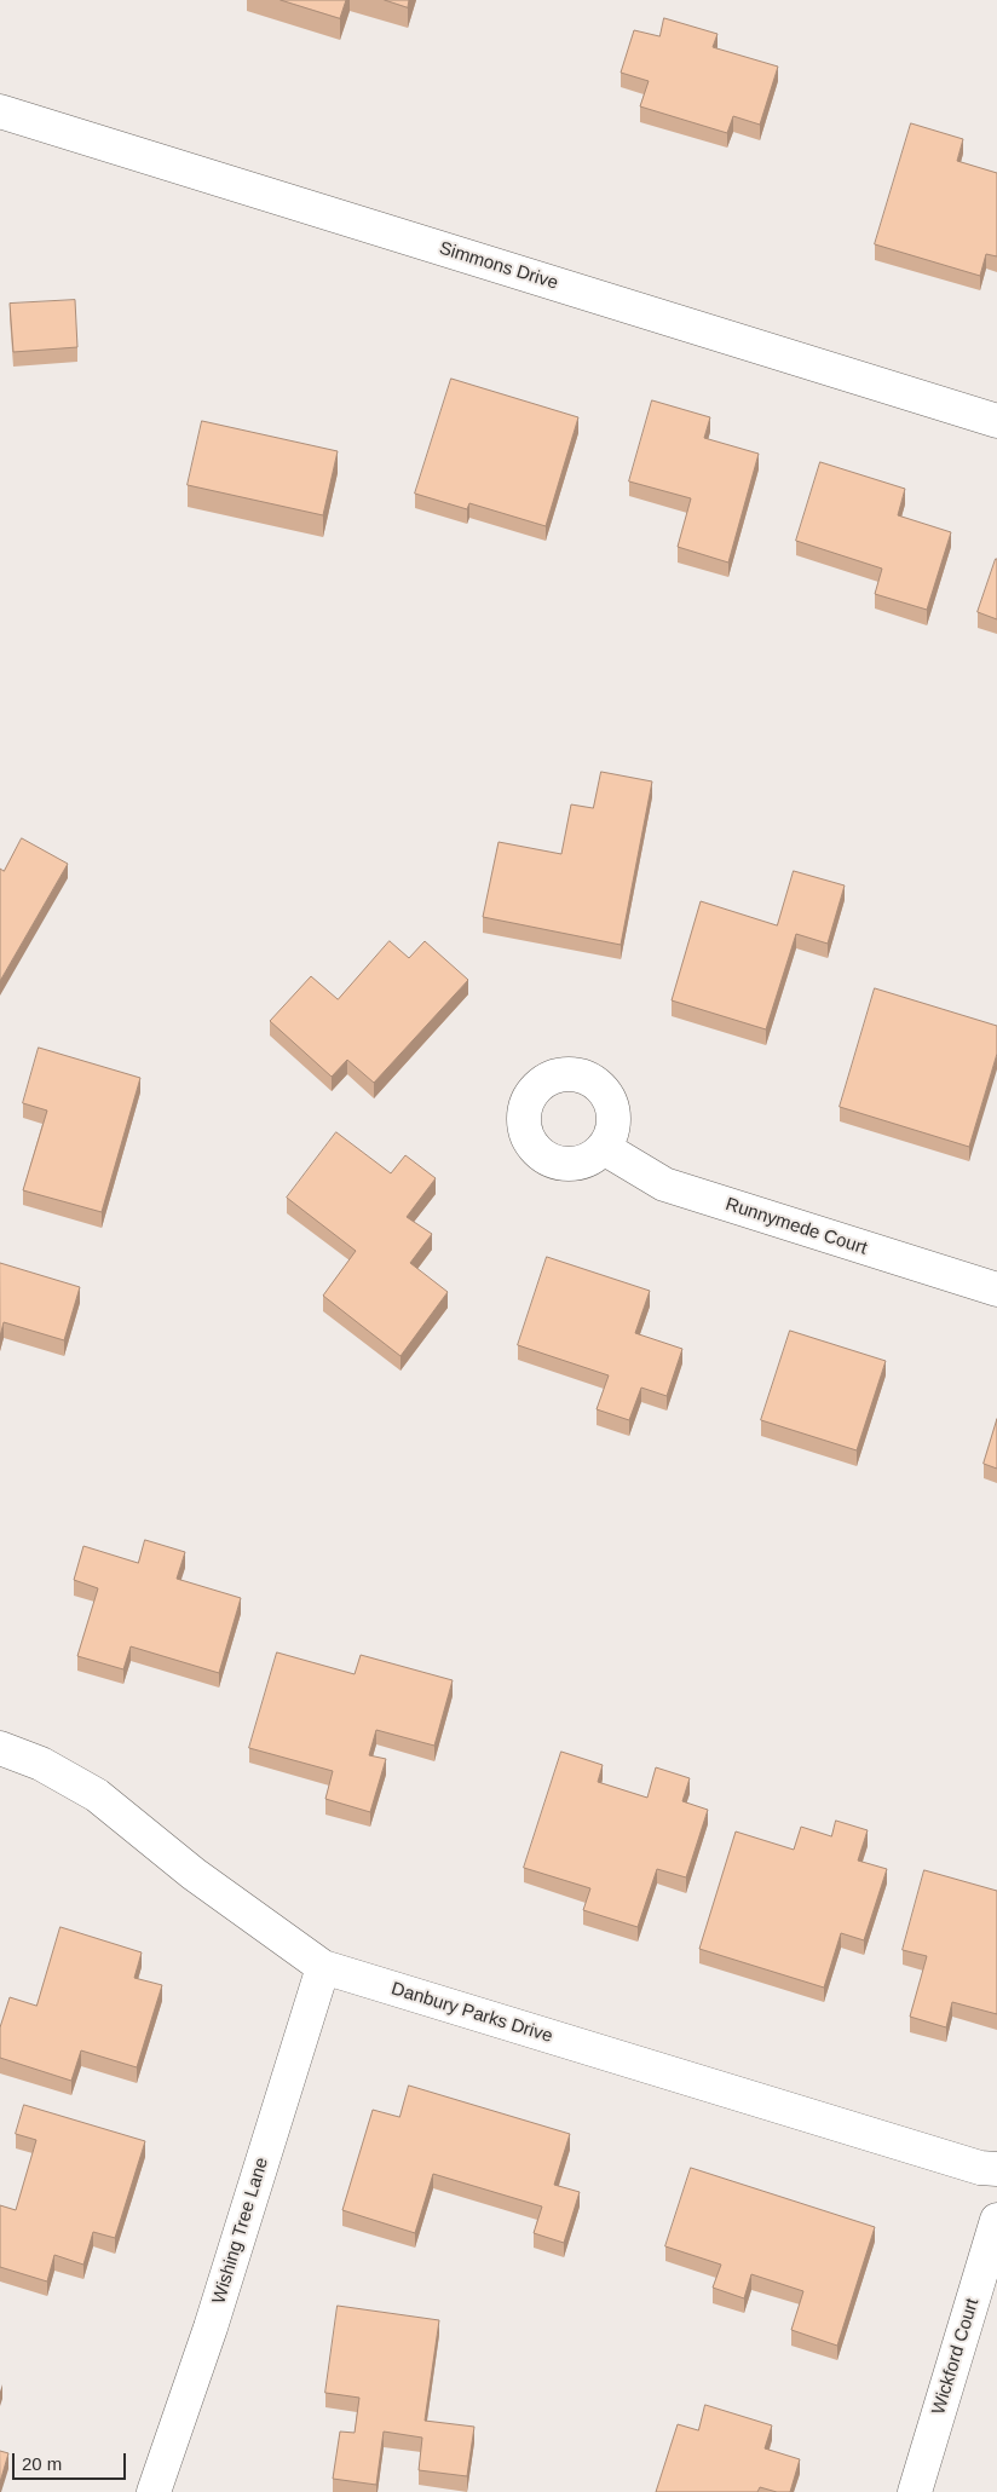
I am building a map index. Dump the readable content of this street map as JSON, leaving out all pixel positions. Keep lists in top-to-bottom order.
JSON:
{
  "streets": {
    "street": [
      "Simmons Drive",
      "Runnymede Court",
      "Danbury Parks Drive",
      "Wishing Tree Lane",
      "Wickford Court"
    ]
  },
  "crossings": [
    ["Danbury Parks Drive", "Wishing Tree Lane"]
  ],
  "scale_bar": "20 m"
}
